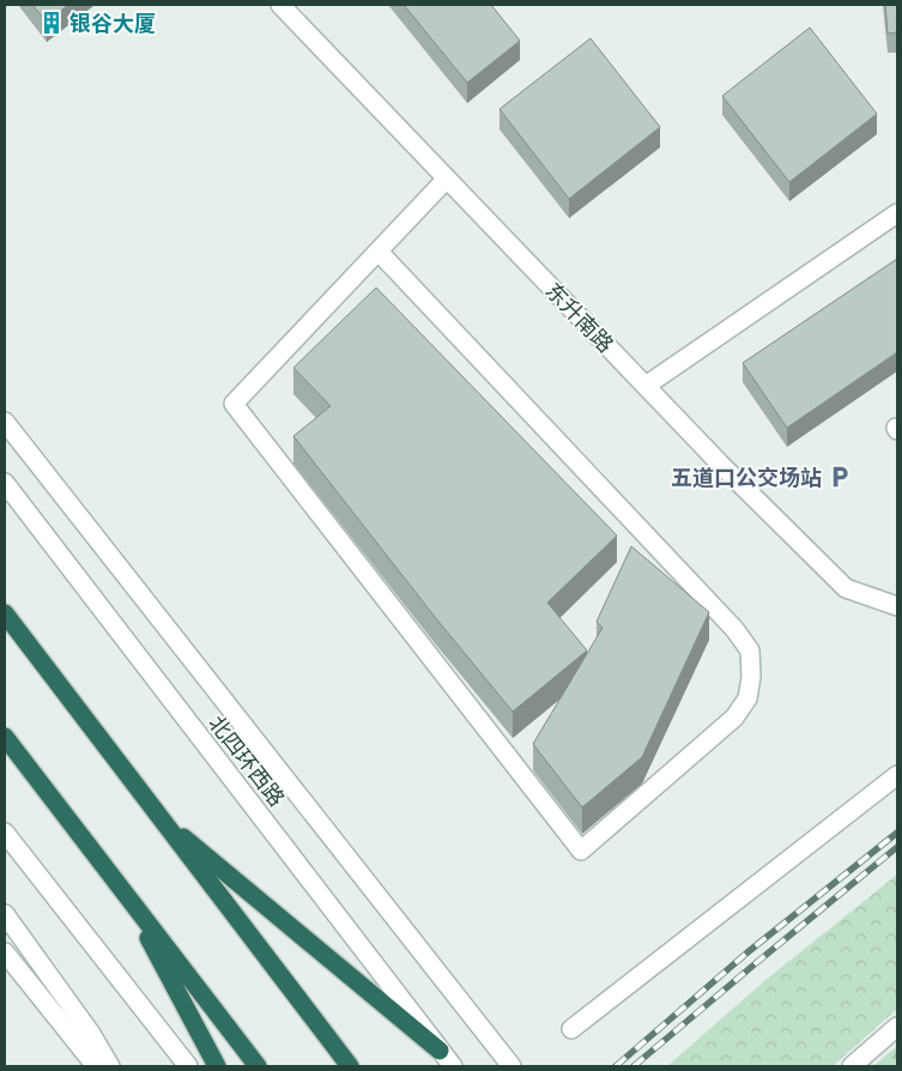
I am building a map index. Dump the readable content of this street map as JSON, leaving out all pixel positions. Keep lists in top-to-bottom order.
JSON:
{
  "streets": {
    "street": ["东升南路", "北四环西路"]
  },
  "places": {
    "building": ["银谷大厦"],
    "parking": ["五道口公交场站"]
  }
}
